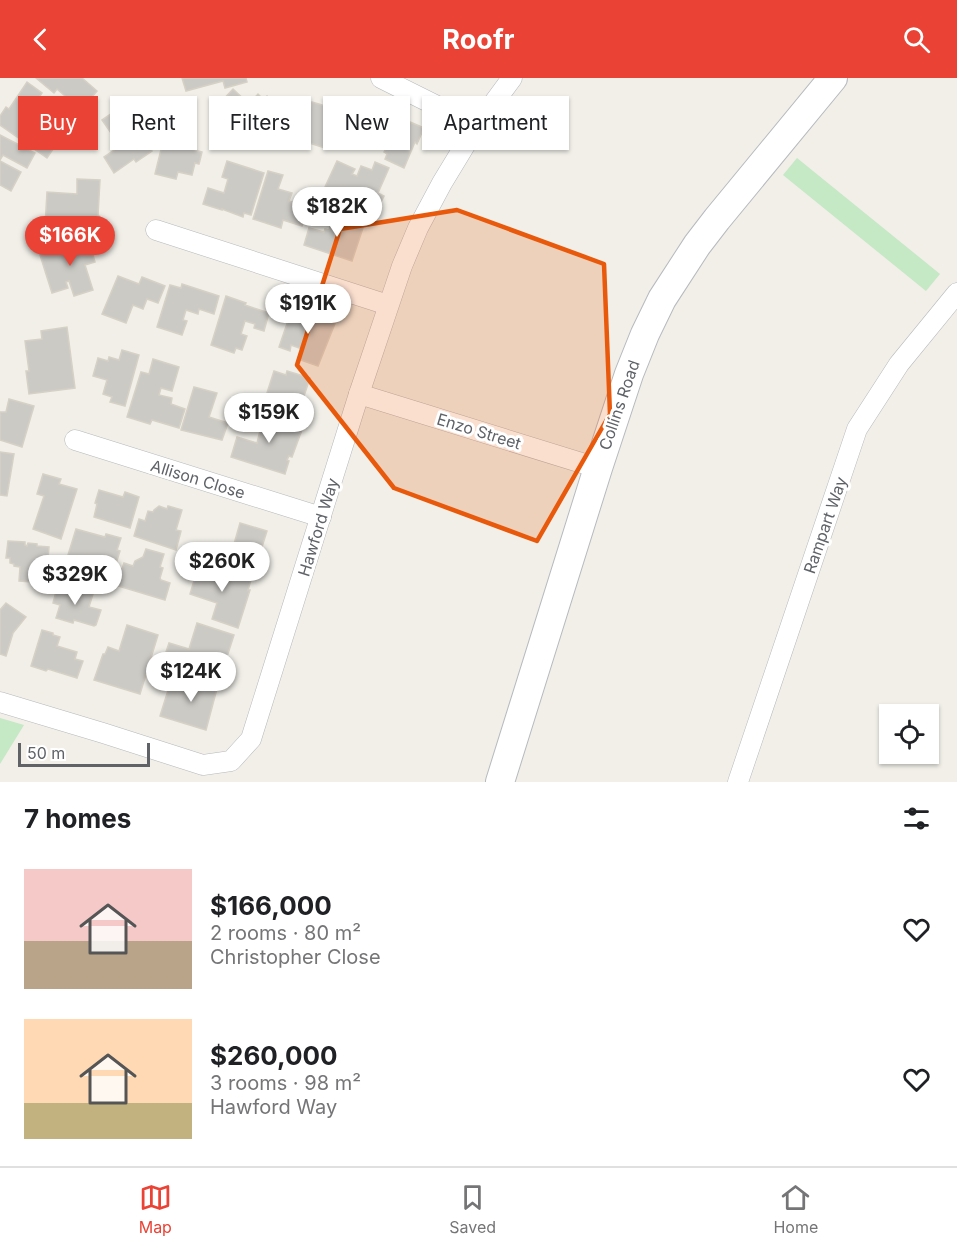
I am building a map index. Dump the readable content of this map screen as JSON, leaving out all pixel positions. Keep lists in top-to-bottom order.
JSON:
{
  "streets": {
    "main road": ["Collins Road"],
    "street": [
      "Enzo Street",
      "Allison Close",
      "Rampart Way",
      "Hawford Way"
    ]
  },
  "crossings": [
    ["Collins Road", "Enzo Street"],
    ["Enzo Street", "Hawford Way"],
    ["Allison Close", "Hawford Way"]
  ],
  "scale_bar": "50 m",
  "page": {
    "header": "Roofr",
    "chip": [
      "Buy",
      "Rent",
      "Filters",
      "New",
      "Apartment"
    ],
    "price": [
      "$182K",
      "$166K",
      "$191K",
      "$159K",
      "$260K",
      "$329K",
      "$124K"
    ],
    "scale": "50 m",
    "heading": "7 homes",
    "list": [
      {
        "name": "$166,000",
        "note": "2 rooms · 80 m² · Christopher Close"
      },
      {
        "name": "$260,000",
        "note": "3 rooms · 98 m² · Hawford Way"
      }
    ],
    "tabs": ["Map", "Saved", "Home"]
  }
}
